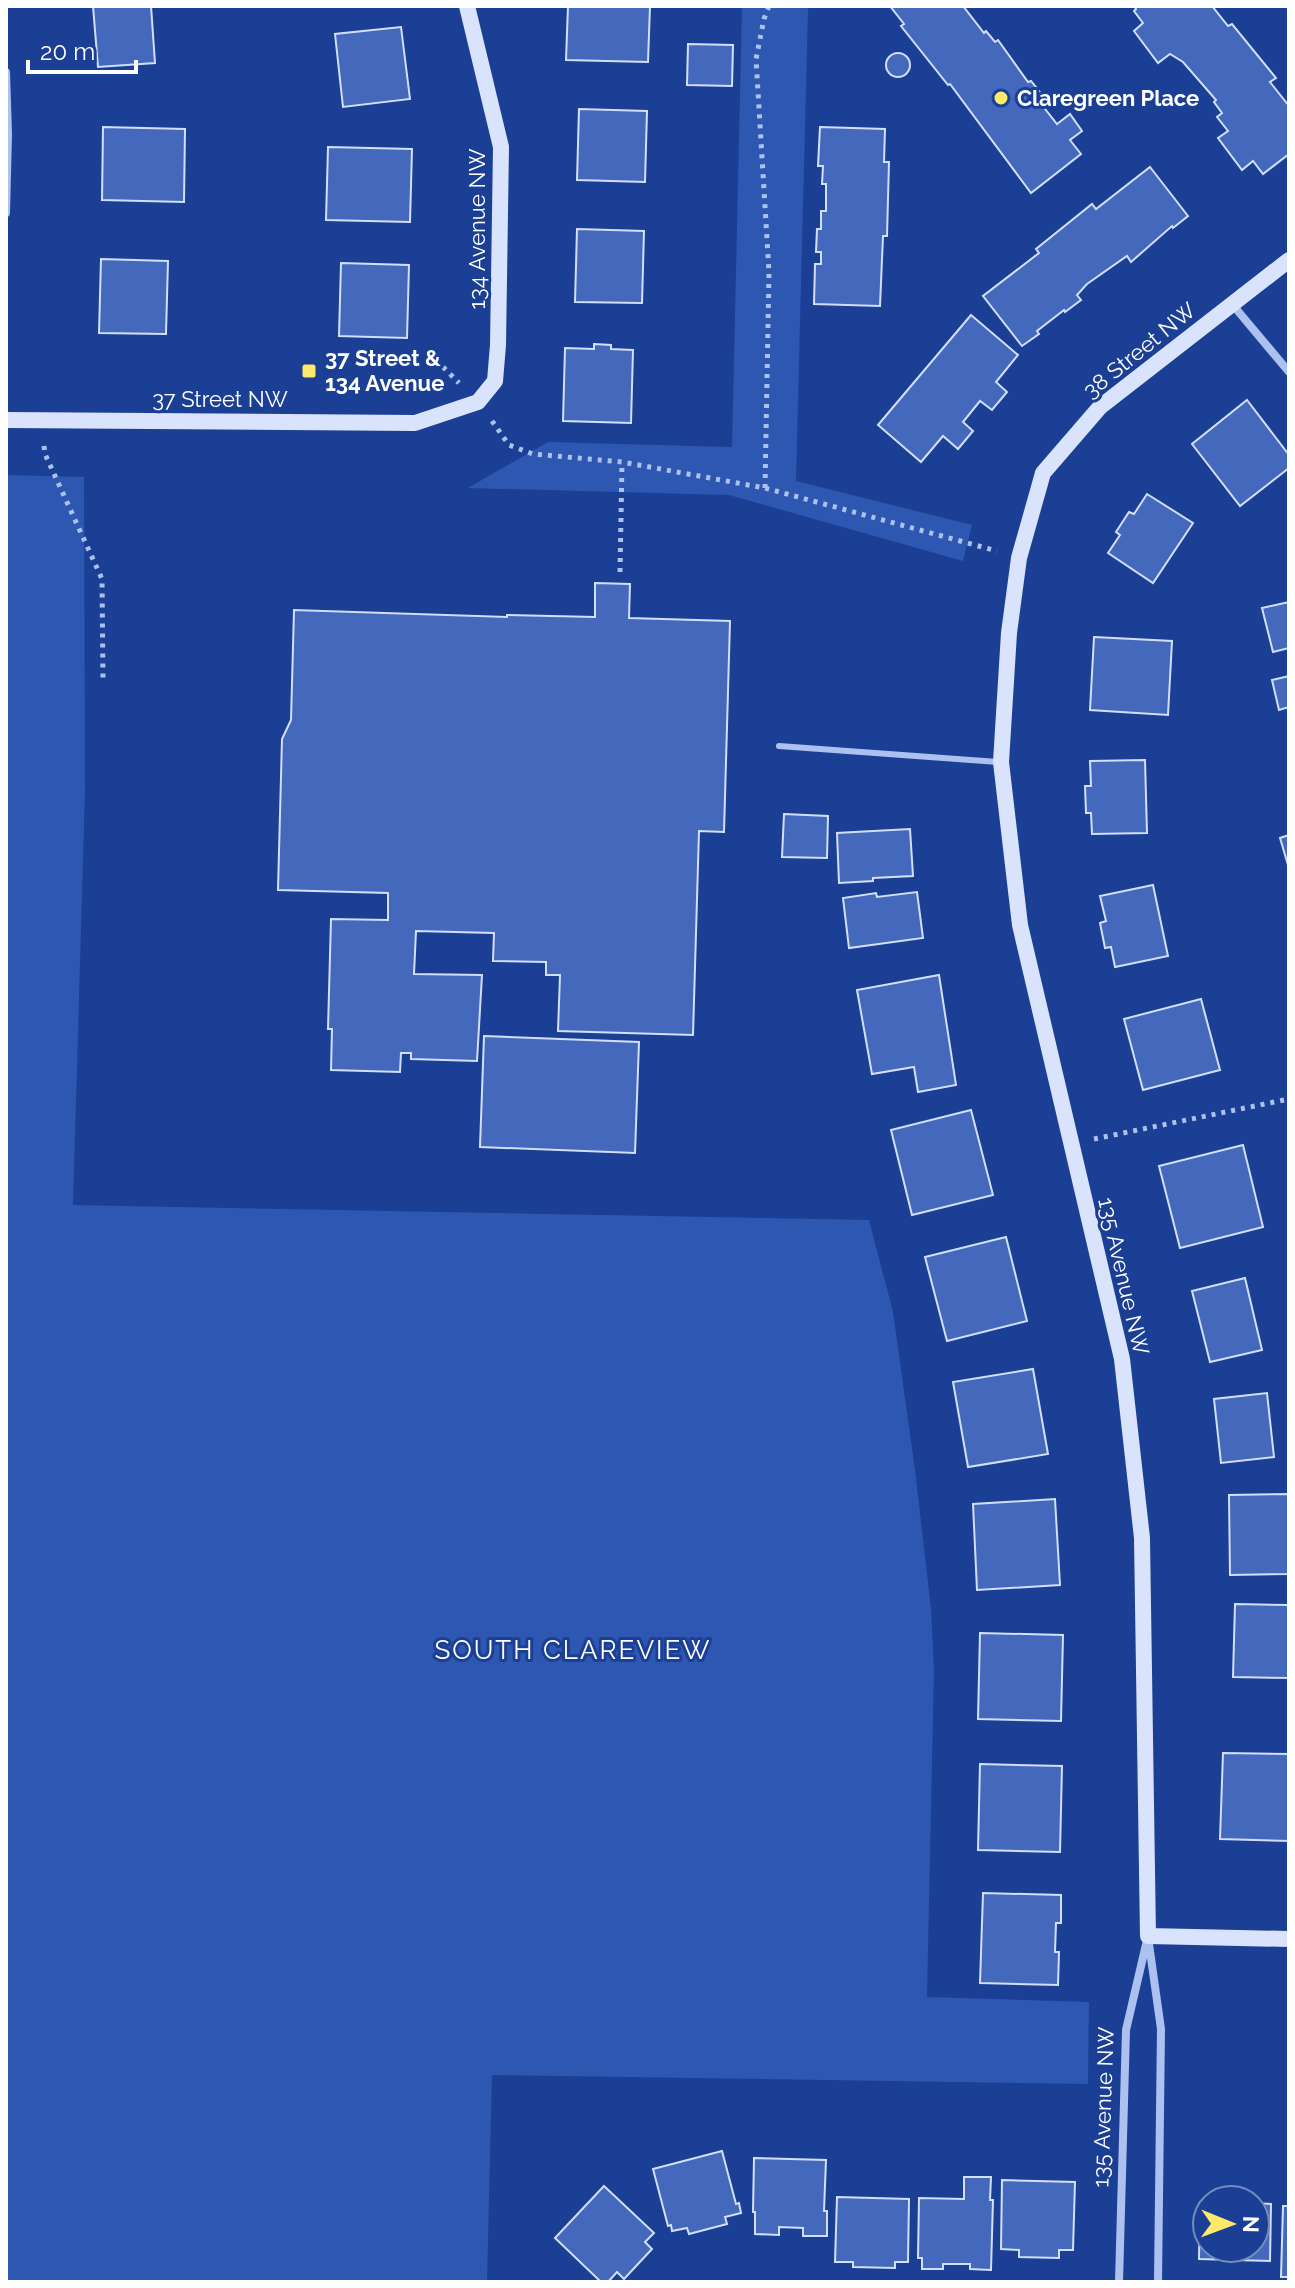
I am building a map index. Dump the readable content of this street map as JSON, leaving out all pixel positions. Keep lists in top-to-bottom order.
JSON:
{
  "streets": {
    "street": [
      "134 Avenue NW",
      "38 Street NW",
      "37 Street NW",
      "135 Avenue NW"
    ]
  },
  "crossings": [
    ["134 Avenue NW", "37 Street NW"],
    ["38 Street NW", "135 Avenue NW"]
  ],
  "districts": ["SOUTH CLAREVIEW"],
  "places": {
    "other": ["Claregreen Place"],
    "transit": ["37 Street & 134 Avenue"]
  },
  "scale_bar": "20 m",
  "north": "right"
}
